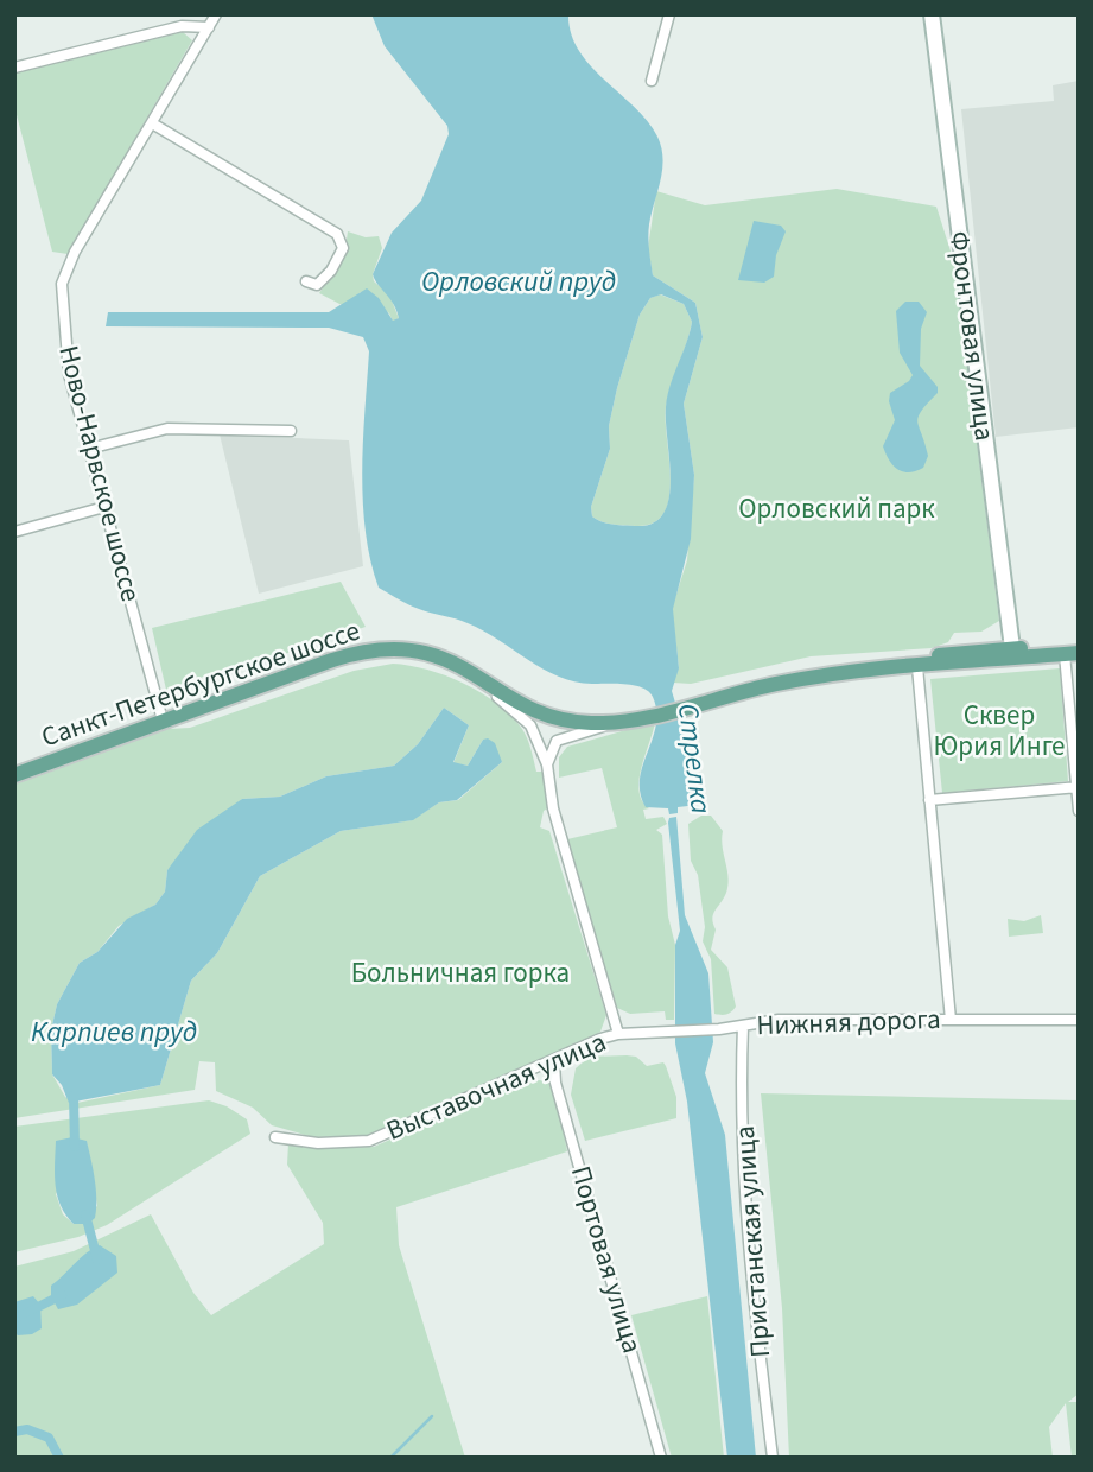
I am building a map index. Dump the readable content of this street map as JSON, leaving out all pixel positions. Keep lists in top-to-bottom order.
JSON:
{
  "streets": {
    "main road": ["Фронтовая улица", "Санкт-Петербургское шоссе"],
    "street": [
      "Ново-Нарвское шоссе",
      "Нижняя дорога",
      "Выставочная улица",
      "Пристанская улица",
      "Портовая улица"
    ]
  },
  "crossings": [
    ["Фронтовая улица", "Санкт-Петербургское шоссе"],
    ["Ново-Нарвское шоссе", "Санкт-Петербургское шоссе"],
    ["Нижняя дорога", "Выставочная улица"],
    ["Нижняя дорога", "Пристанская улица"],
    ["Выставочная улица", "Портовая улица"]
  ],
  "water": ["Орловский пруд", "Стрелка", "Карпиев пруд"],
  "parks": ["Орловский парк", "Сквер Юрия Инге", "Больничная горка"]
}
